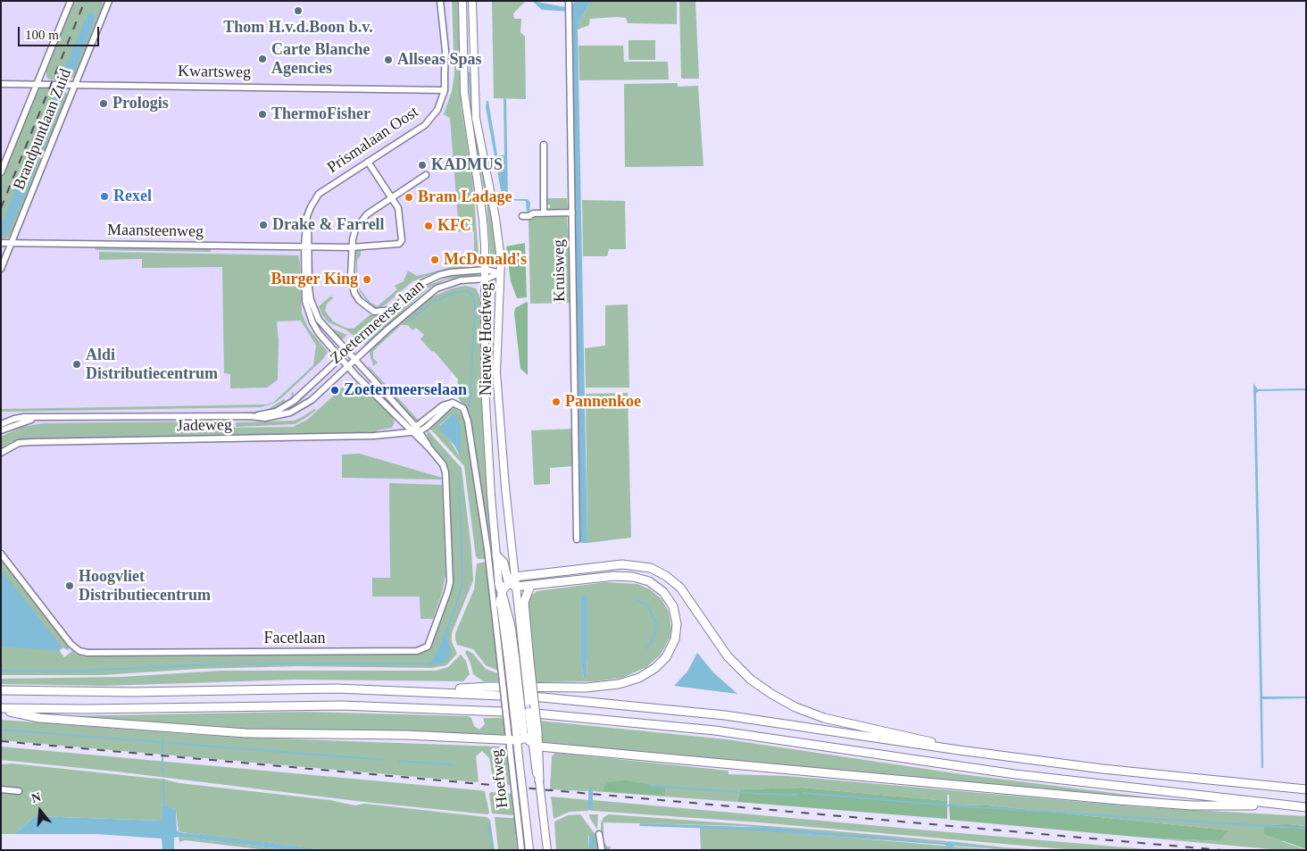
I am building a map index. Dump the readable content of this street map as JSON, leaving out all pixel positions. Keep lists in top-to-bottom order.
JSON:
{
  "streets": {
    "main road": ["Nieuwe Hoefweg", "Hoefweg"],
    "street": [
      "Kwartsweg",
      "Brandpuntlaan Zuid",
      "Prismalaan Oost",
      "Maansteenweg",
      "Kruisweg",
      "Zoetermeerse laan",
      "Jadeweg",
      "Facetlaan"
    ]
  },
  "crossings": [
    ["Kwartsweg", "Brandpuntlaan Zuid"],
    ["Kwartsweg", "Prismalaan Oost"],
    ["Brandpuntlaan Zuid", "Maansteenweg"],
    ["Prismalaan Oost", "Maansteenweg"],
    ["Prismalaan Oost", "Zoetermeerse laan"],
    ["Prismalaan Oost", "Facetlaan"],
    ["Zoetermeerse laan", "Nieuwe Hoefweg"],
    ["Zoetermeerse laan", "Facetlaan"],
    ["Nieuwe Hoefweg", "Facetlaan"],
    ["Nieuwe Hoefweg", "Hoefweg"],
    ["Jadeweg", "Facetlaan"]
  ],
  "places": [
    "Thom H.v.d.Boon b.v.",
    "Carte Blanche Agencies",
    "Allseas Spas",
    "Prologis",
    "ThermoFisher",
    "KADMUS",
    "Rexel",
    "Bram Ladage",
    "Drake & Farrell",
    "KFC",
    "McDonald's",
    "Burger King",
    "Aldi Distributiecentrum",
    "Zoetermeerselaan",
    "Pannenkoe",
    "Hoogvliet Distributiecentrum"
  ],
  "scale_bar": "100 m",
  "north": "top"
}
